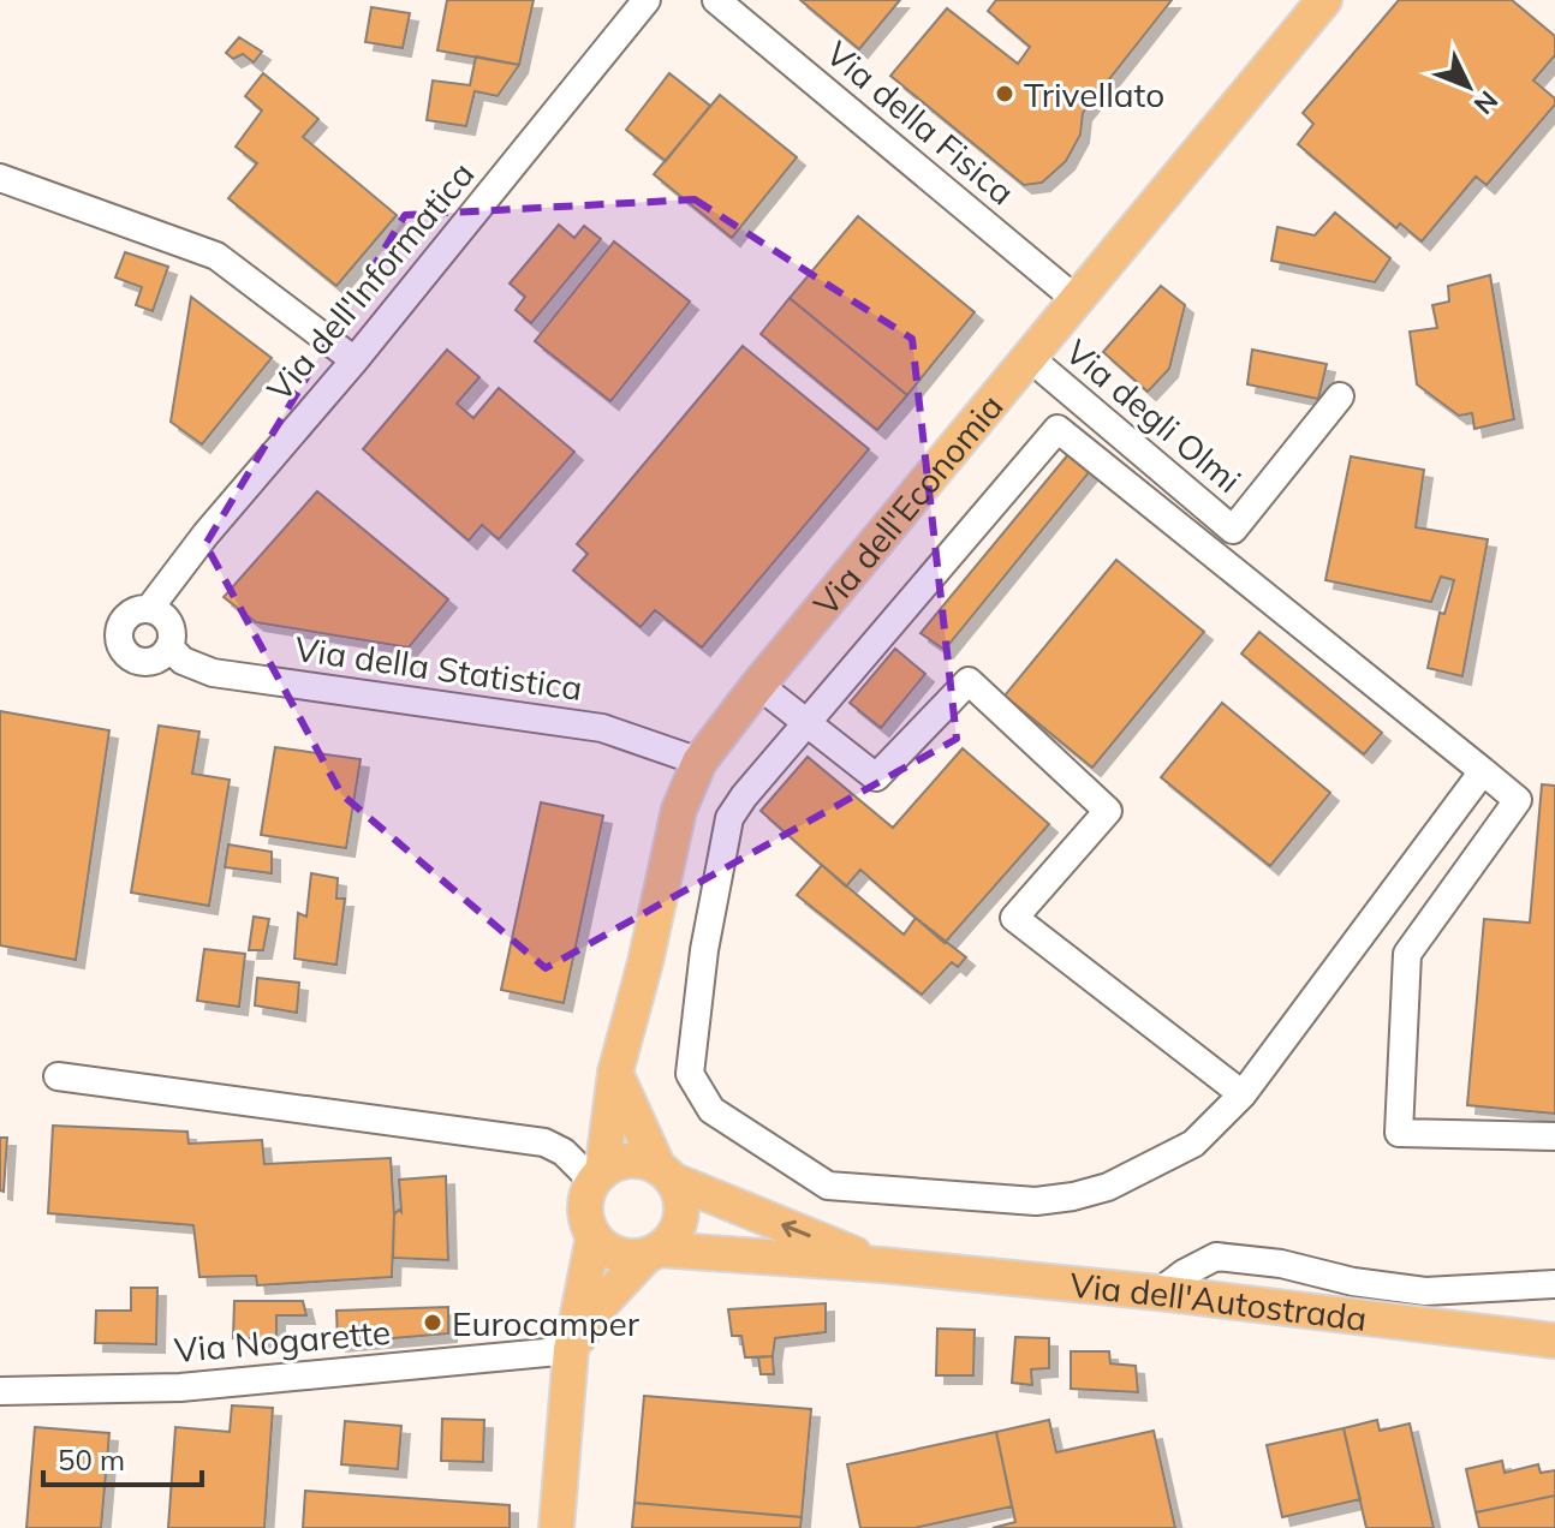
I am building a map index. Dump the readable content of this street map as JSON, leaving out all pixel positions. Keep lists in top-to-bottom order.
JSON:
{
  "streets": {
    "main road": ["Via dell'Economia", "Via dell'Autostrada"],
    "street": [
      "Via della Fisica",
      "Via dell'Informatica",
      "Via degli Olmi",
      "Via della Statistica",
      "Via Nogarette"
    ]
  },
  "crossings": [
    ["Via della Fisica", "Via dell'Economia"],
    ["Via dell'Informatica", "Via della Statistica"],
    ["Via degli Olmi", "Via dell'Economia"],
    ["Via dell'Economia", "Via della Statistica"],
    ["Via dell'Economia", "Via dell'Autostrada"]
  ],
  "places": ["Trivellato", "Eurocamper"],
  "scale_bar": "50 m",
  "north": "bottom right"
}
